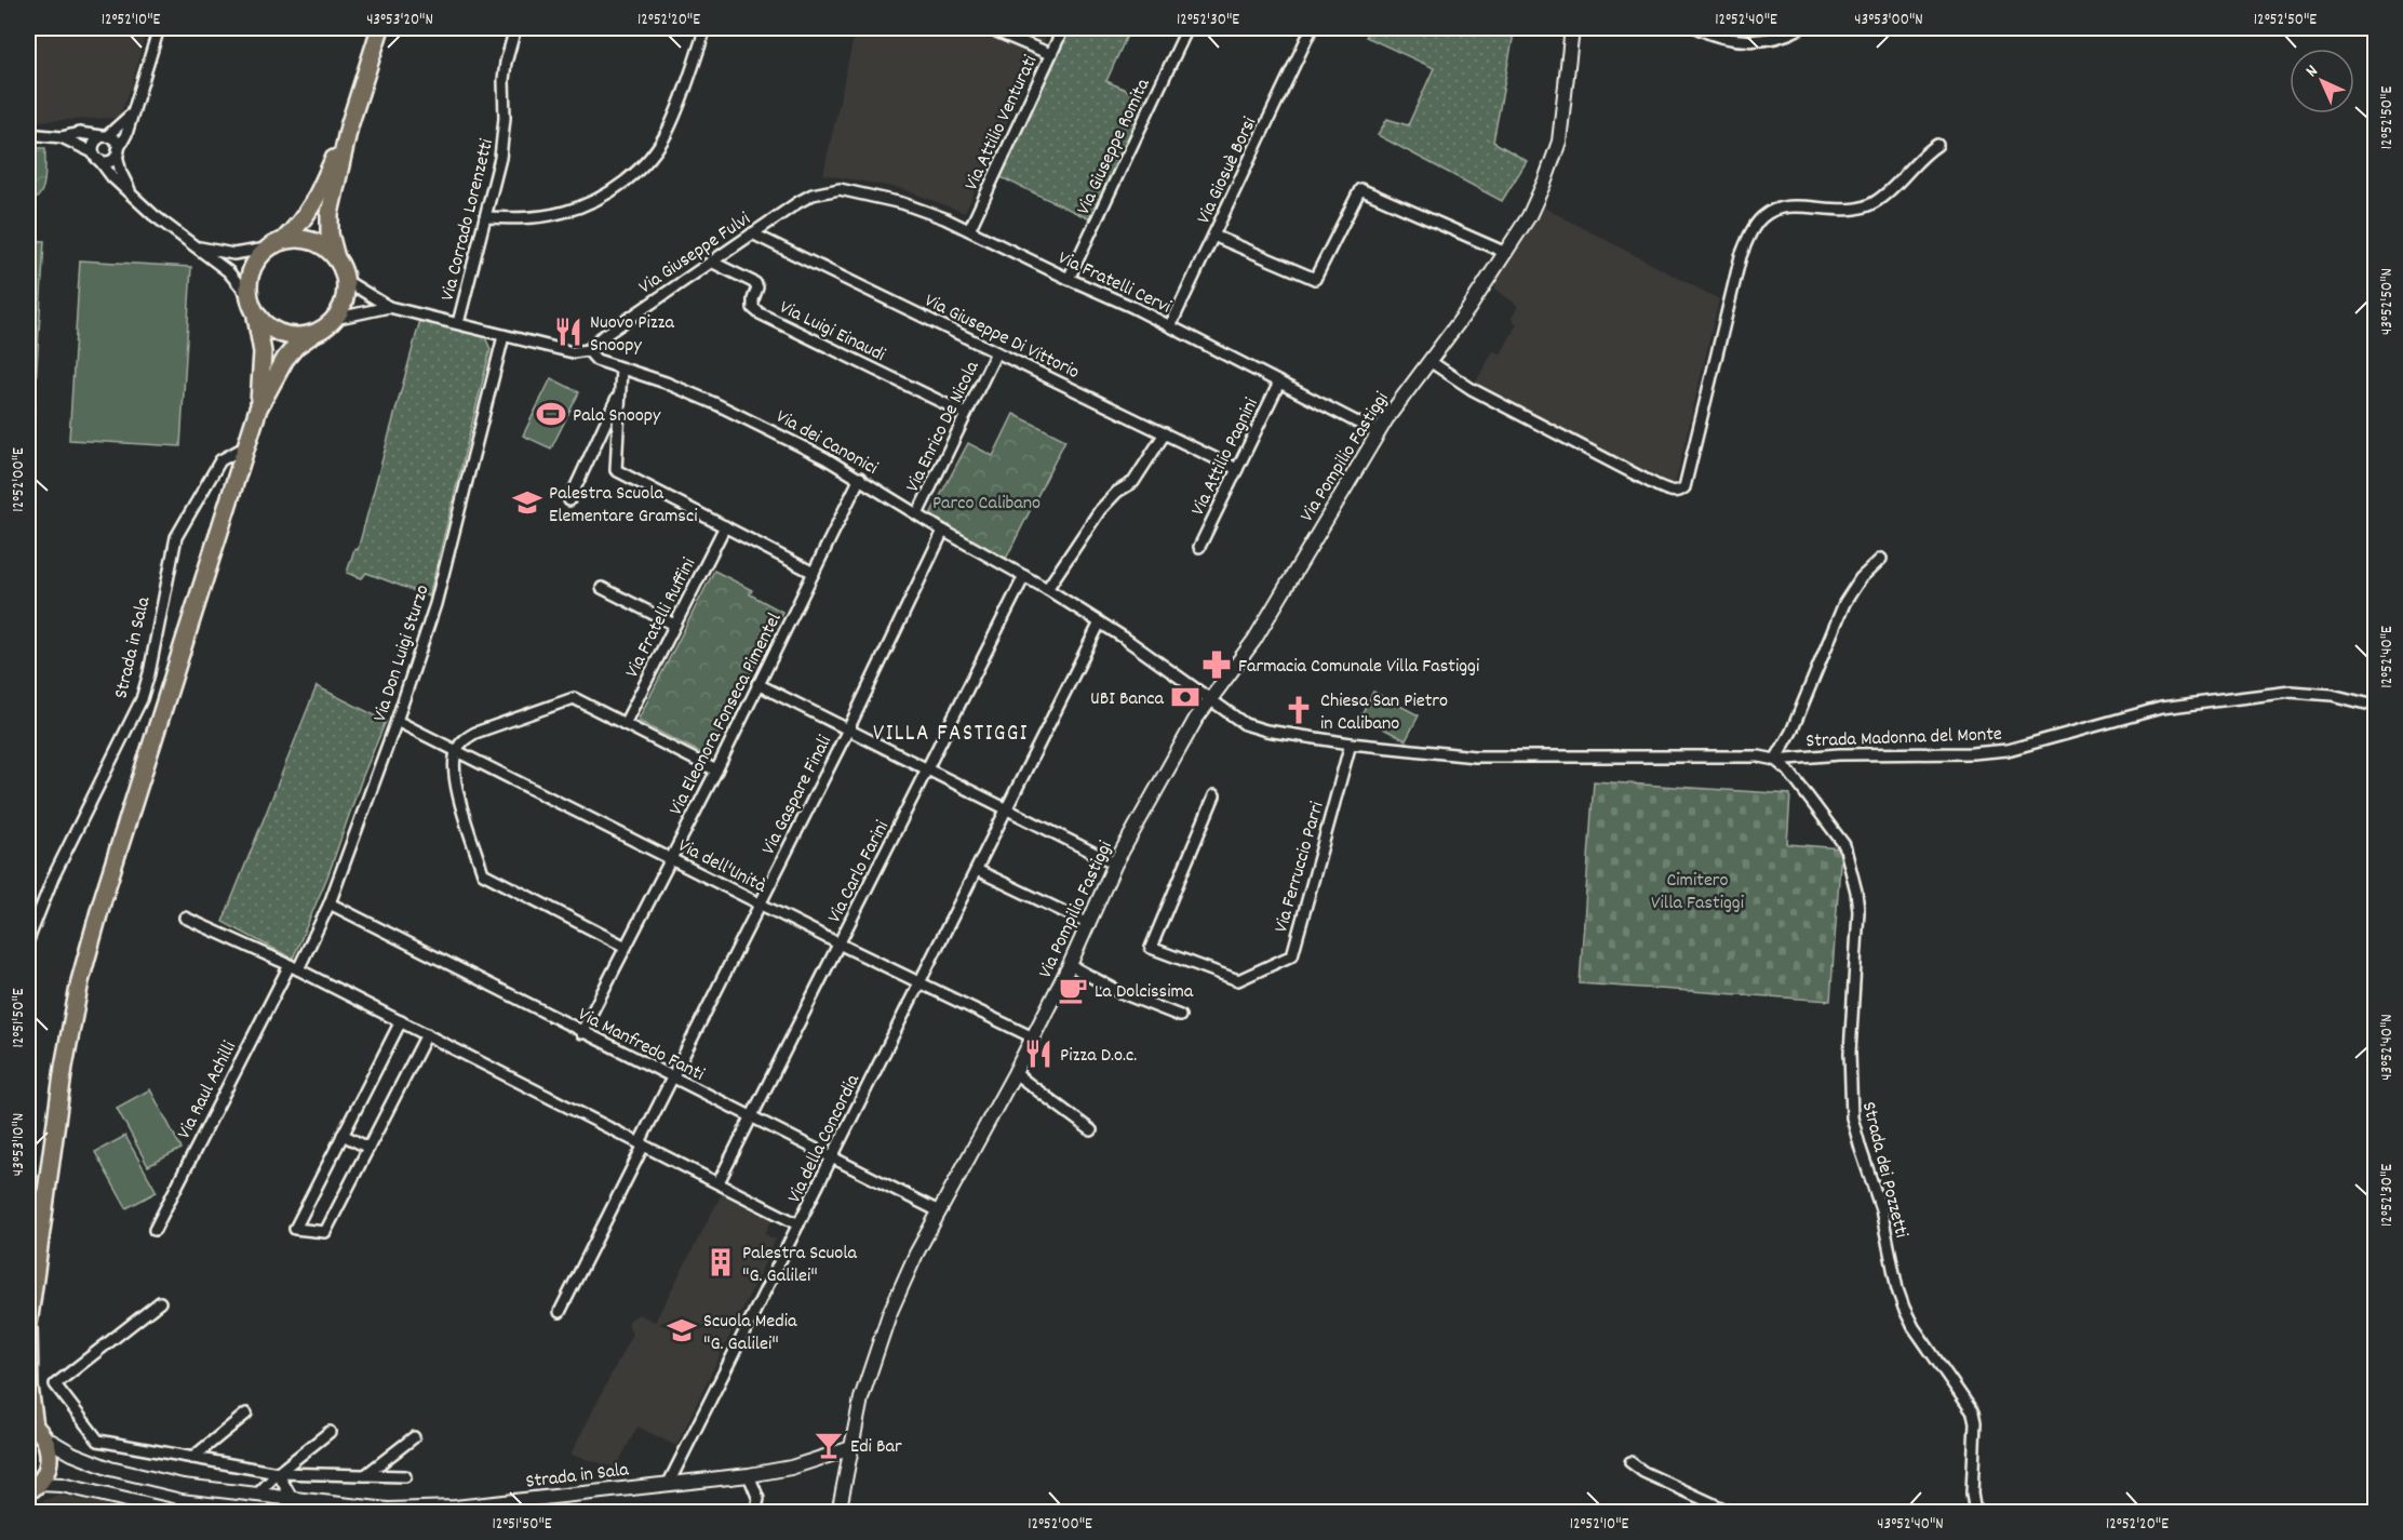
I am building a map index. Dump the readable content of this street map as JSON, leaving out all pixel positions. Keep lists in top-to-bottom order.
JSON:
{
  "streets": {
    "street": [
      "Via Attilio Venturati",
      "Via Giuseppe Romita",
      "Via Giosuè Borsi",
      "Via Corrado Lorenzetti",
      "Via Giuseppe Fulvi",
      "Via Fratelli Cervi",
      "Via Luigi Einaudi",
      "Via Giuseppe Di Vittorio",
      "Via Enrico De Nicola",
      "Via dei Canonici",
      "Via Attilio Pagnini",
      "Via Pompilio Fastiggi",
      "Via Fratelli Ruffini",
      "Strada in Sala",
      "Via Don Luigi Sturzo",
      "Via Eleonora Fonseca Pimentel",
      "Strada Madonna del Monte",
      "Via Gaspare Finali",
      "Via dell'Unità",
      "Via Ferruccio Parri",
      "Via Carlo Farini",
      "Via Manfredo Fanti",
      "Via Raul Achilli",
      "Via della Concordia",
      "Strada dei Pozzetti"
    ]
  },
  "crossings": [
    ["Via Attilio Venturati", "Via Fratelli Cervi"],
    ["Via Giuseppe Romita", "Via Fratelli Cervi"],
    ["Via Giosuè Borsi", "Via Fratelli Cervi"],
    ["Via Corrado Lorenzetti", "Via dei Canonici"],
    ["Via Giuseppe Fulvi", "Via Fratelli Cervi"],
    ["Via Giuseppe Fulvi", "Via Luigi Einaudi"],
    ["Via Giuseppe Fulvi", "Via Giuseppe Di Vittorio"],
    ["Via Giuseppe Fulvi", "Via dei Canonici"],
    ["Via Fratelli Cervi", "Via Attilio Pagnini"],
    ["Via Fratelli Cervi", "Via Pompilio Fastiggi"],
    ["Via Luigi Einaudi", "Via Enrico De Nicola"],
    ["Via Giuseppe Di Vittorio", "Via Enrico De Nicola"],
    ["Via Giuseppe Di Vittorio", "Via Attilio Pagnini"],
    ["Via Enrico De Nicola", "Via dei Canonici"],
    ["Via dei Canonici", "Via Pompilio Fastiggi"],
    ["Via dei Canonici", "Via Don Luigi Sturzo"],
    ["Via dei Canonici", "Via Eleonora Fonseca Pimentel"],
    ["Via dei Canonici", "Strada Madonna del Monte"],
    ["Via dei Canonici", "Via Gaspare Finali"],
    ["Via dei Canonici", "Via Carlo Farini"],
    ["Via dei Canonici", "Via della Concordia"],
    ["Via Pompilio Fastiggi", "Strada in Sala"],
    ["Via Pompilio Fastiggi", "Strada Madonna del Monte"],
    ["Via Pompilio Fastiggi", "Via dell'Unità"],
    ["Via Pompilio Fastiggi", "Via Manfredo Fanti"],
    ["Strada in Sala", "Via della Concordia"],
    ["Via Don Luigi Sturzo", "Via dell'Unità"],
    ["Via Don Luigi Sturzo", "Via Manfredo Fanti"],
    ["Via Don Luigi Sturzo", "Via Raul Achilli"],
    ["Via Eleonora Fonseca Pimentel", "Via dell'Unità"],
    ["Via Eleonora Fonseca Pimentel", "Via Manfredo Fanti"],
    ["Strada Madonna del Monte", "Via Ferruccio Parri"],
    ["Strada Madonna del Monte", "Strada dei Pozzetti"],
    ["Via Gaspare Finali", "Via dell'Unità"],
    ["Via Gaspare Finali", "Via Manfredo Fanti"],
    ["Via dell'Unità", "Via Carlo Farini"],
    ["Via dell'Unità", "Via della Concordia"],
    ["Via Carlo Farini", "Via Manfredo Fanti"],
    ["Via Manfredo Fanti", "Via della Concordia"]
  ],
  "districts": ["VILLA FASTIGGI"],
  "parks": ["Parco Calibano", "Cimitero Villa Fastiggi"],
  "places": {
    "restaurant": ["Nuovo Pizza Snoopy", "Pizza D.o.c."],
    "sports": ["Pala Snoopy"],
    "school or university": ["Palestra Scuola Elementare Gramsci", "Scuola Media \"G. Galilei\""],
    "pharmacy": ["Farmacia Comunale Villa Fastiggi"],
    "bank": ["UBI Banca"],
    "church": ["Chiesa San Pietro in Calibano"],
    "cafe": ["La Dolcissima"],
    "building": ["Palestra Scuola \"G. Galilei\""],
    "bar": ["Edi Bar"]
  },
  "north": "top left",
  "coordinates": [
    "12°52'10\"E",
    "43°53'20\"N",
    "12°52'20\"E",
    "12°52'30\"E",
    "12°52'40\"E",
    "43°53'00\"N",
    "12°52'50\"E",
    "43°52'50\"N",
    "12°52'00\"E",
    "12°51'50\"E",
    "43°52'40\"N",
    "43°53'10\"N"
  ]
}
